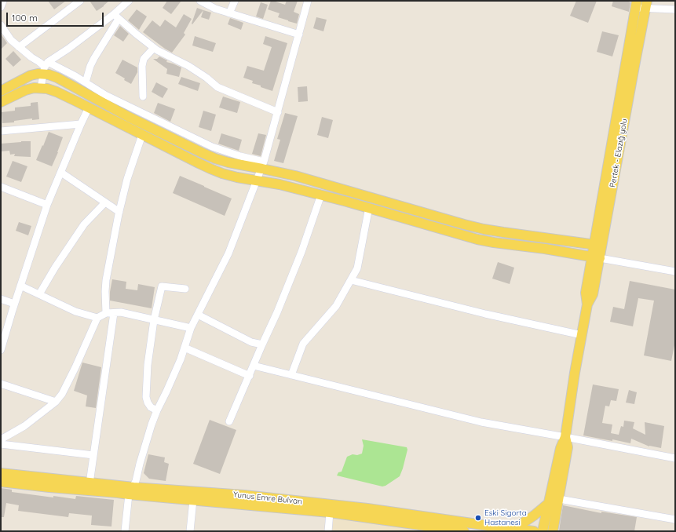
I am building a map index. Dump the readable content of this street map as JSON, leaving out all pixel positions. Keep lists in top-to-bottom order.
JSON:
{
  "streets": {
    "main road": ["Pertek - Elazığ yolu", "Yunus Emre Bulvarı"]
  },
  "places": ["Eski Sigorta Hastanesi"],
  "scale_bar": "100 m"
}
